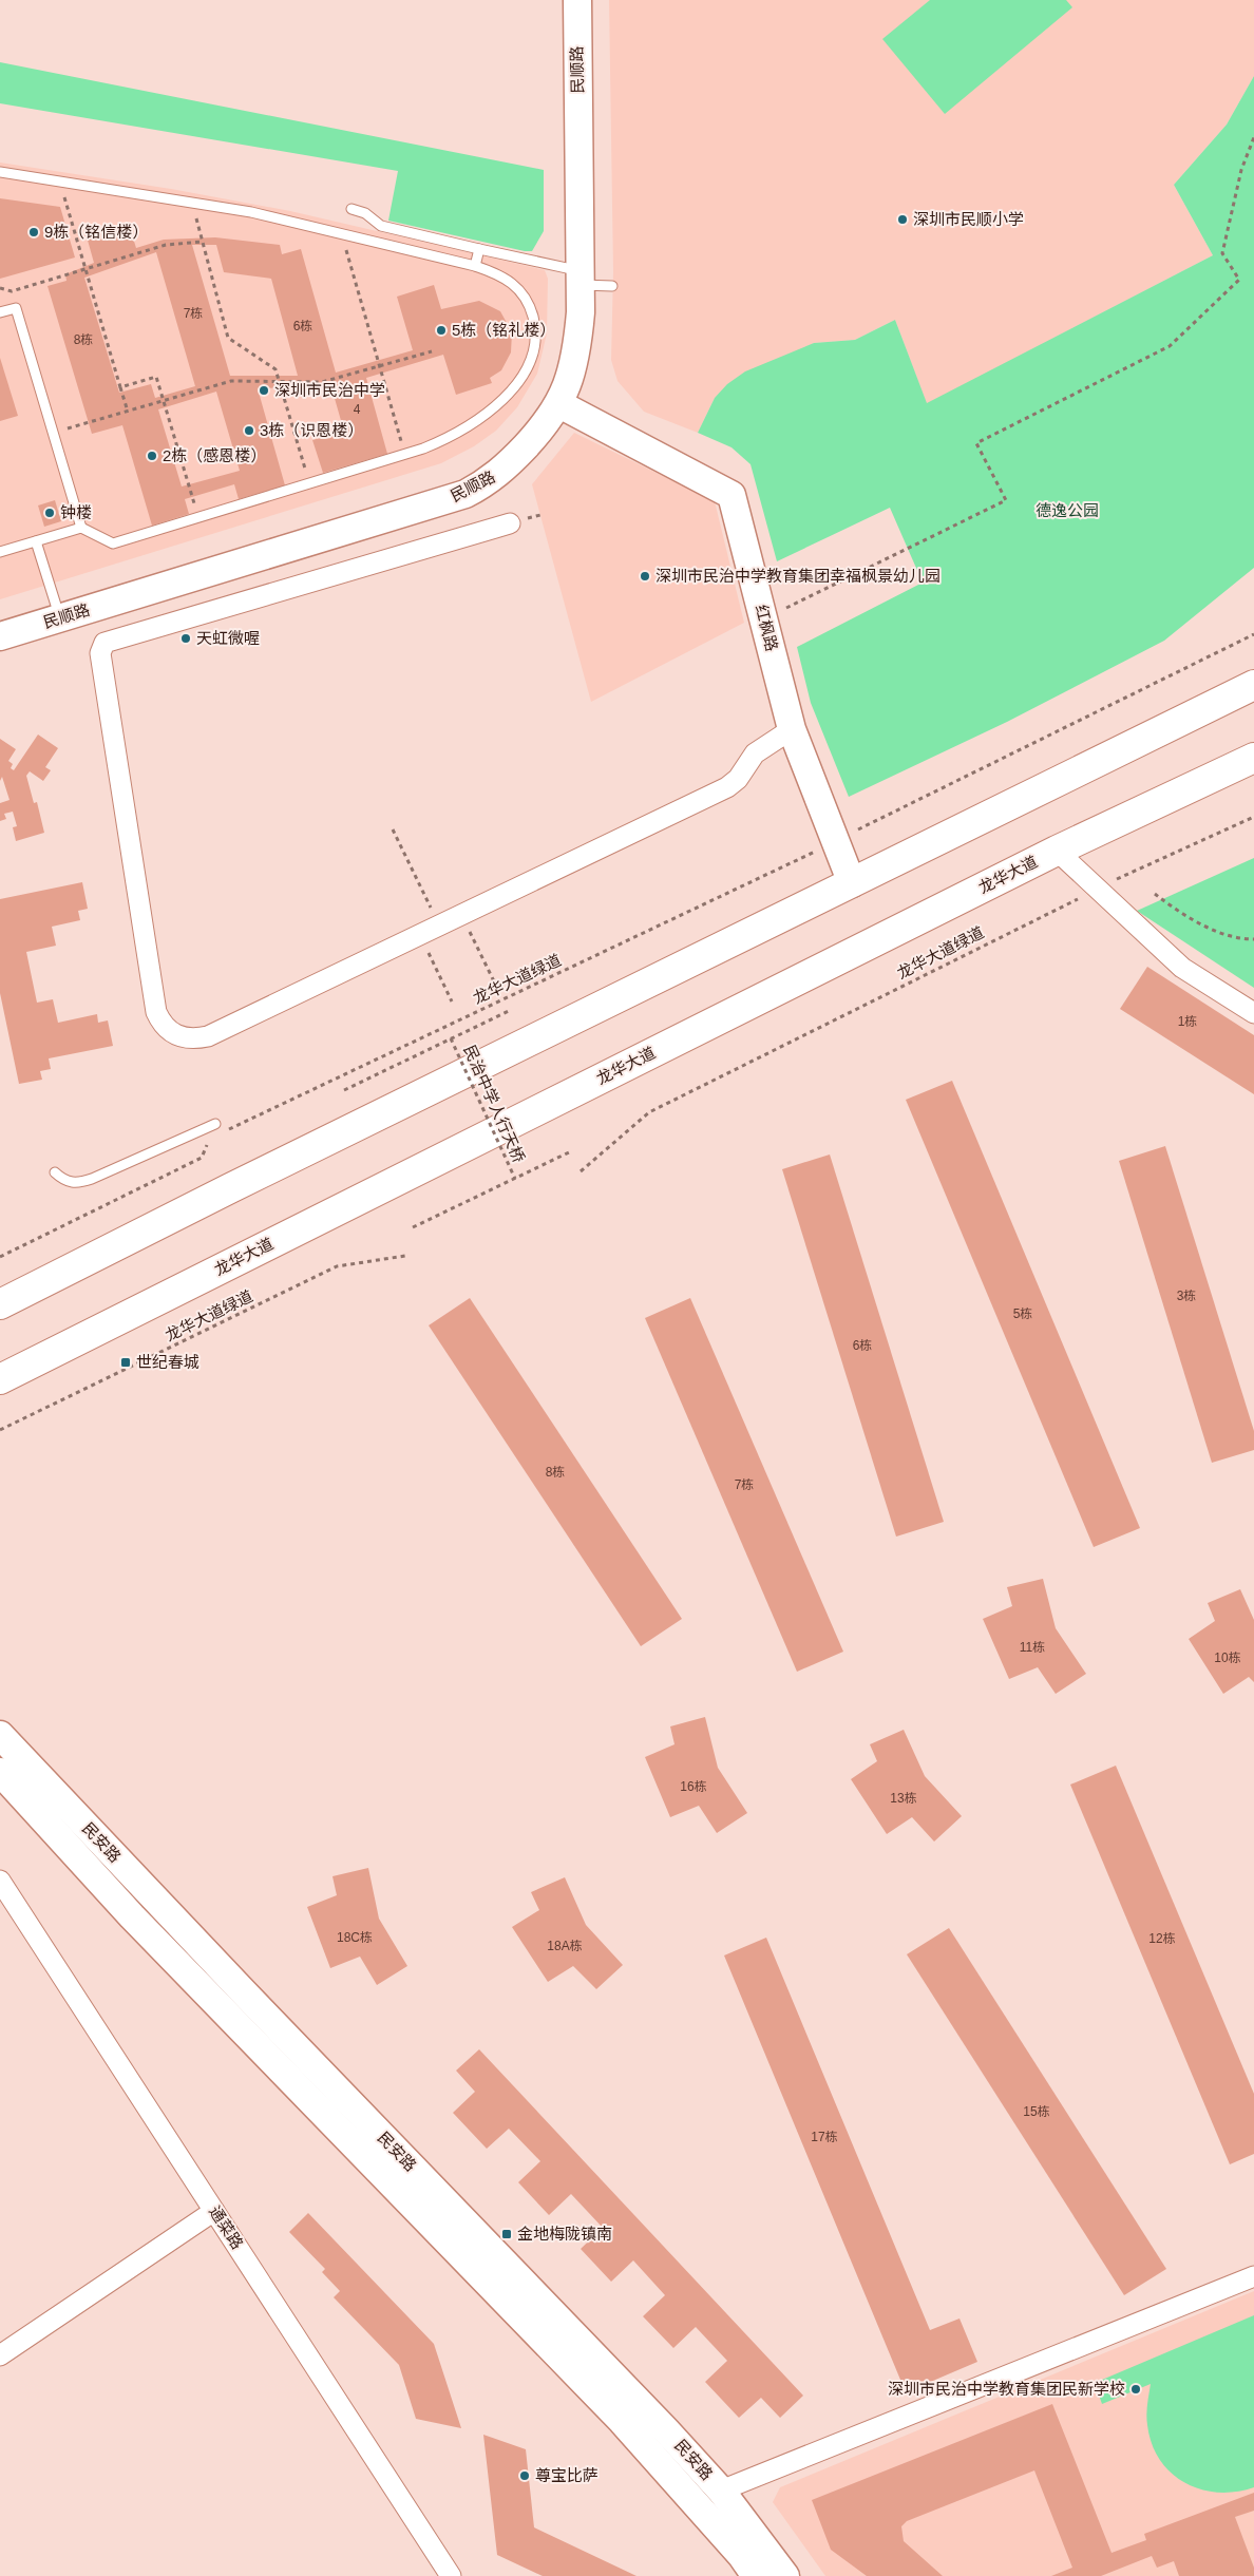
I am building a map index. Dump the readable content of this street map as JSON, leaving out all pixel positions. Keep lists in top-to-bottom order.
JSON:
{
  "streets": {
    "main road": [
      "民顺路",
      "红枫路",
      "龙华大道",
      "民安路"
    ],
    "street": ["通菜路"],
    "path": ["龙华大道绿道", "民治中学人行天桥"]
  },
  "crossings": [
    ["民顺路", "红枫路"]
  ],
  "parks": ["德逸公园"],
  "places": {
    "other": [
      "深圳市民顺小学",
      "9栋（铭信楼）",
      "5栋（铭礼楼）",
      "深圳市民治中学",
      "3栋（识恩楼）",
      "2栋（感恩楼）",
      "钟楼",
      "深圳市民治中学教育集团幸福枫景幼儿园",
      "天虹微喔",
      "深圳市民治中学教育集团民新学校",
      "尊宝比萨"
    ],
    "transit": ["世纪春城", "金地梅陇镇南"]
  },
  "house_numbers": [
    "7栋",
    "6栋",
    "8栋",
    "4",
    "1栋",
    "3栋",
    "5栋",
    "6栋",
    "8栋",
    "7栋",
    "11栋",
    "10栋",
    "16栋",
    "13栋",
    "18C栋",
    "12栋",
    "18A栋",
    "15栋",
    "17栋"
  ]
}
